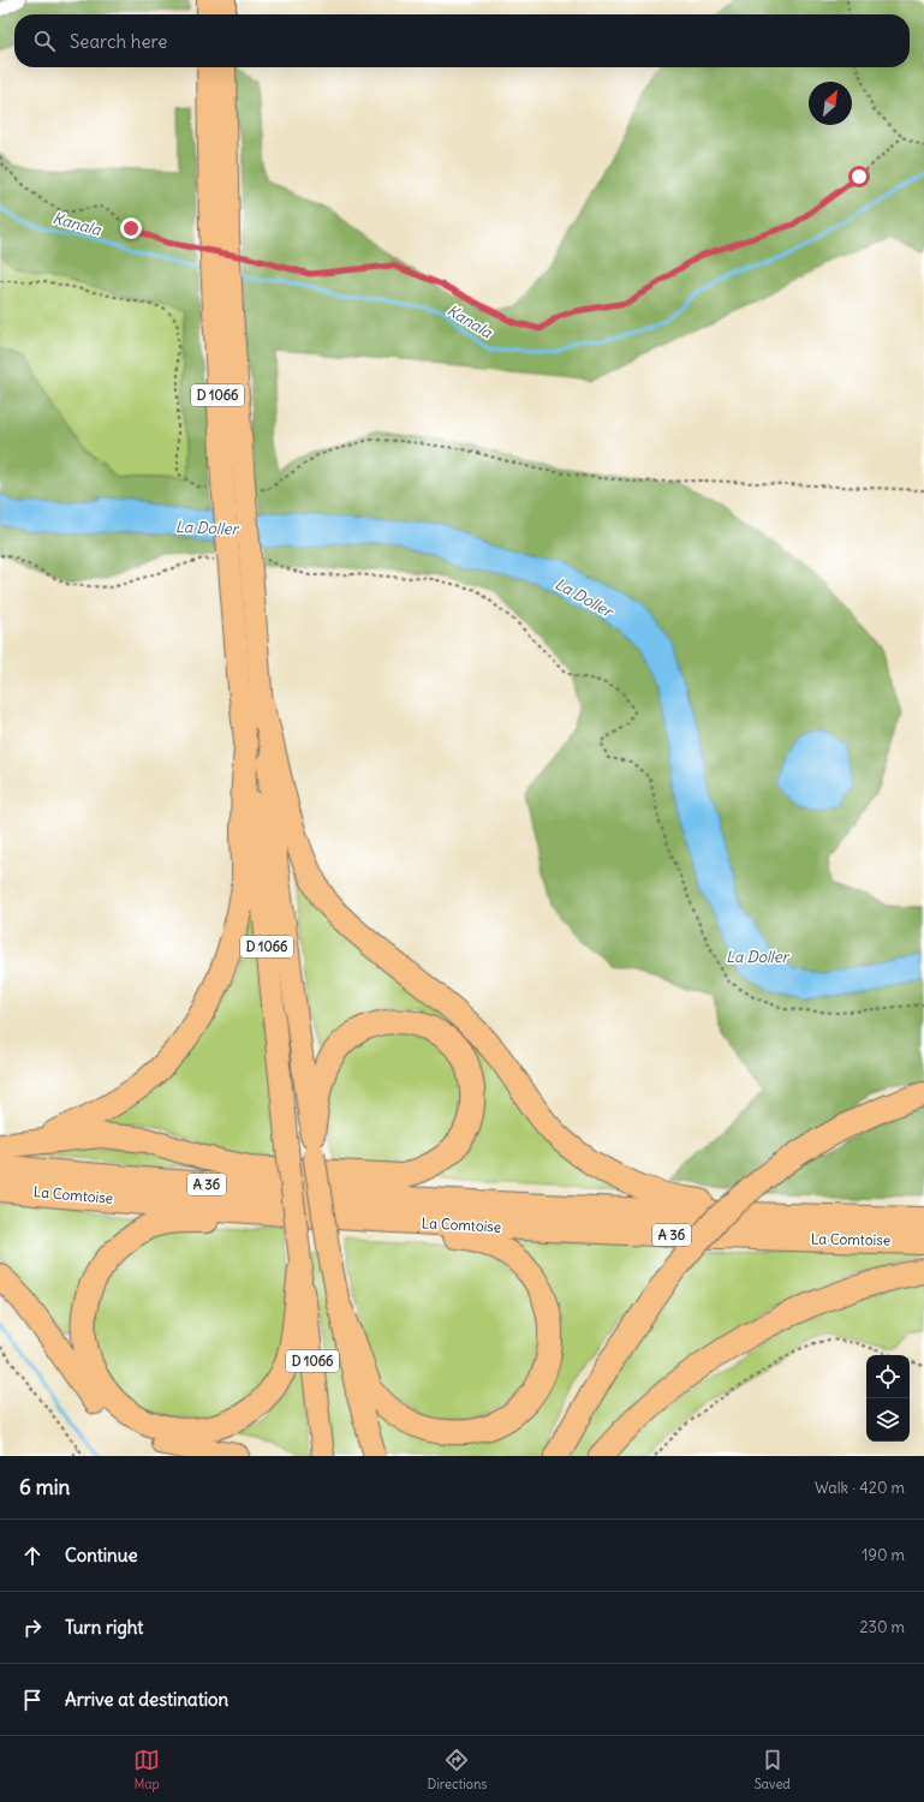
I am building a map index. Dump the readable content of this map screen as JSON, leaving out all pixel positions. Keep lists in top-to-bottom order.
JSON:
{
  "streets": {
    "highway": ["D 1066", "A 36", "La Comtoise"]
  },
  "water": ["Kanala", "La Doller"],
  "north": "top right",
  "page": {
    "search": "Search here",
    "heading": ["6 min", "Walk · 420 m"],
    "list": [
      ["Continue", "190 m"],
      ["Turn right", "230 m"],
      "Arrive at destination"
    ],
    "nav": ["Map", "Directions", "Saved"]
  }
}
